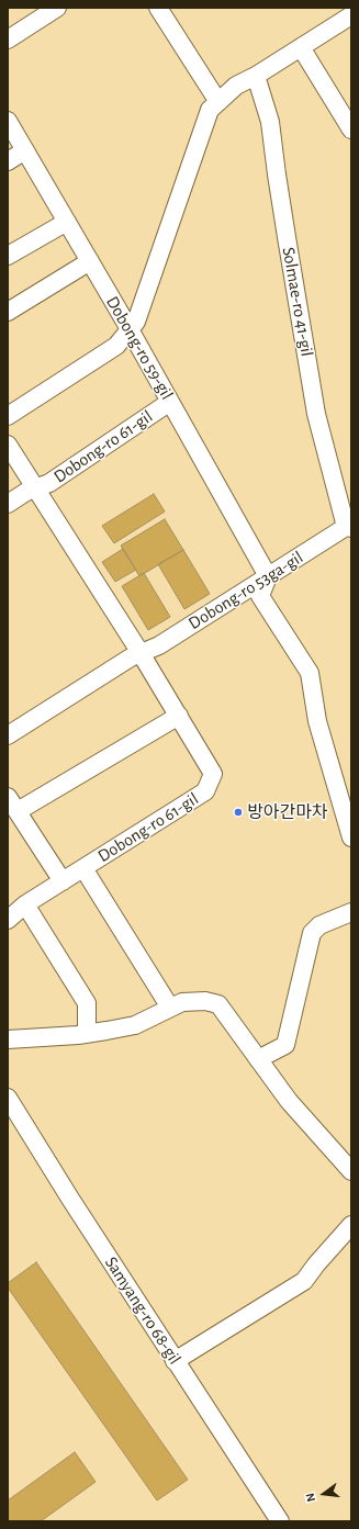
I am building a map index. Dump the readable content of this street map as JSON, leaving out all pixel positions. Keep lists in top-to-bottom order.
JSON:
{
  "streets": {
    "street": [
      "Solmae-ro 41-gil",
      "Dobong-ro 59-gil",
      "Dobong-ro 61-gil",
      "Dobong-ro 53ga-gil",
      "Samyang-ro 68-gil"
    ]
  },
  "crossings": [
    ["Solmae-ro 41-gil", "Dobong-ro 53ga-gil"],
    ["Dobong-ro 59-gil", "Dobong-ro 61-gil"],
    ["Dobong-ro 59-gil", "Dobong-ro 53ga-gil"],
    ["Dobong-ro 61-gil", "Dobong-ro 53ga-gil"]
  ],
  "places": ["방아간마차"],
  "north": "left"
}
